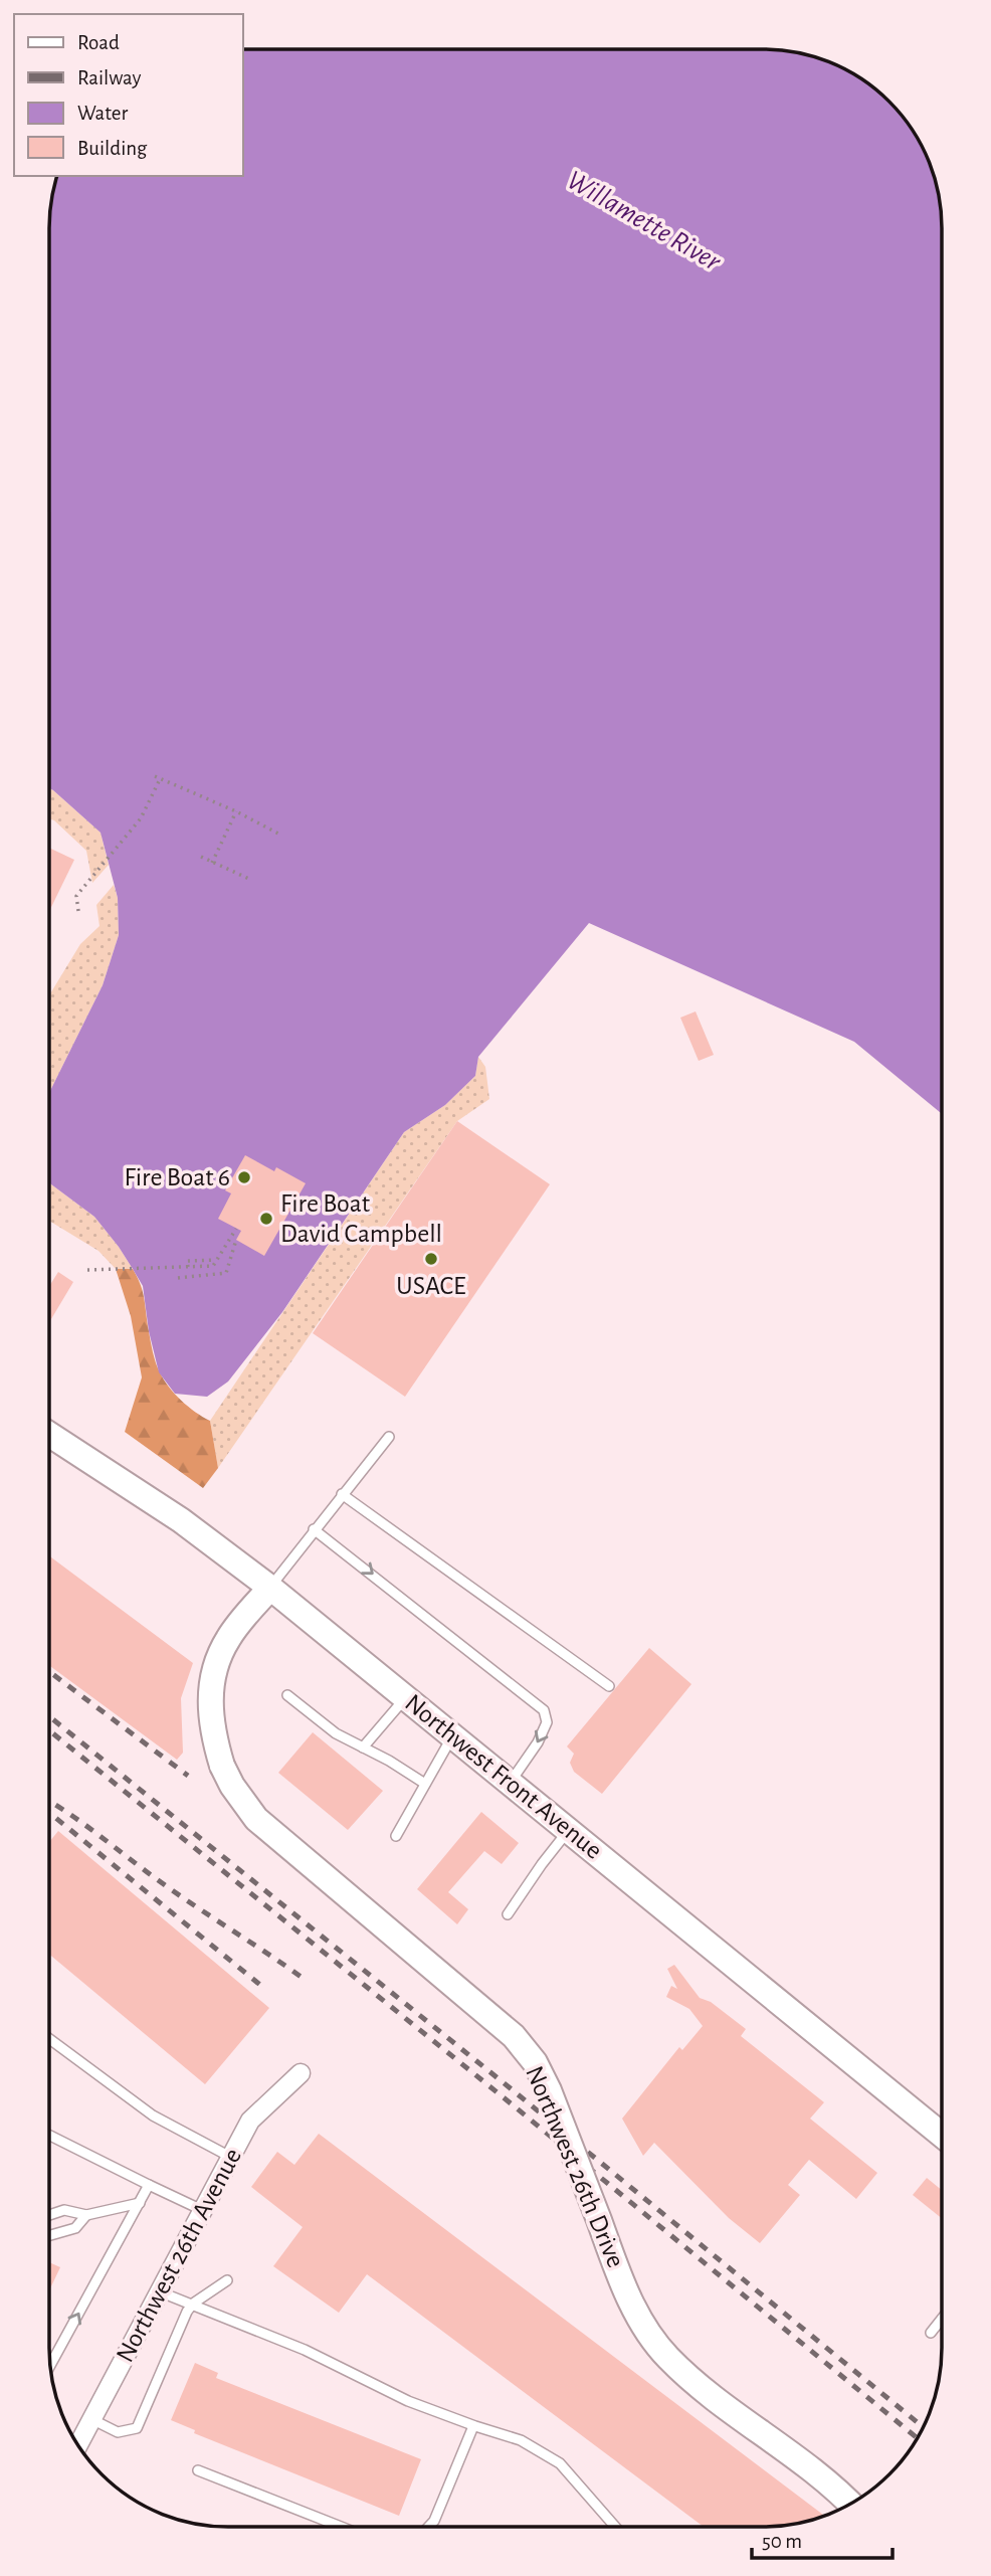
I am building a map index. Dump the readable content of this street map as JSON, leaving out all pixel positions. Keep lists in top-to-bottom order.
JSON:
{
  "streets": {
    "street": ["Northwest Front Avenue", "Northwest 26th Drive", "Northwest 26th Avenue"]
  },
  "crossings": [
    ["Northwest Front Avenue", "Northwest 26th Drive"]
  ],
  "water": ["Willamette River"],
  "places": ["Fire Boat 6", "Fire Boat David Campbell", "USACE"],
  "legend": [
    "Road",
    "Railway",
    "Water",
    "Building"
  ],
  "scale_bar": "50 m"
}
